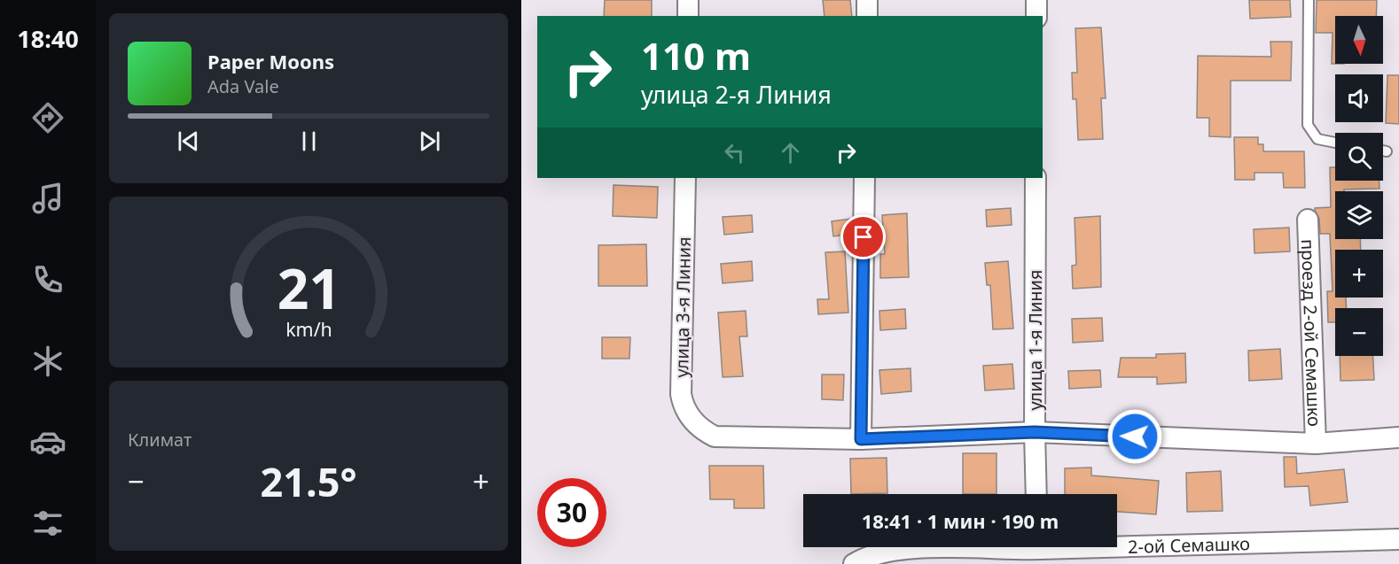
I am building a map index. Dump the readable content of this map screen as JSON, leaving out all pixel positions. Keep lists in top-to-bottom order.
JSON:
{
  "streets": {
    "street": [
      "улица 3-я Линия",
      "проезд 2-ой Семашко",
      "улица 1-я Линия",
      "2-ой Семашко"
    ]
  },
  "crossings": [
    ["улица 3-я Линия", "проезд 2-ой Семашко"],
    ["проезд 2-ой Семашко", "улица 1-я Линия"]
  ],
  "north": "bottom",
  "page": {
    "tabs": "18:40",
    "map_buttons": ["+", "−"],
    "turn": ["110 m", "улица 2-я Линия"],
    "song": ["Paper Moons", "Ada Vale"],
    "tile": "Климат",
    "heat": ["−", "21.5°", "+"],
    "limit": "30",
    "trip": "18:41 · 1 мин · 190 m",
    "gauge": ["21", "km/h"]
  }
}
